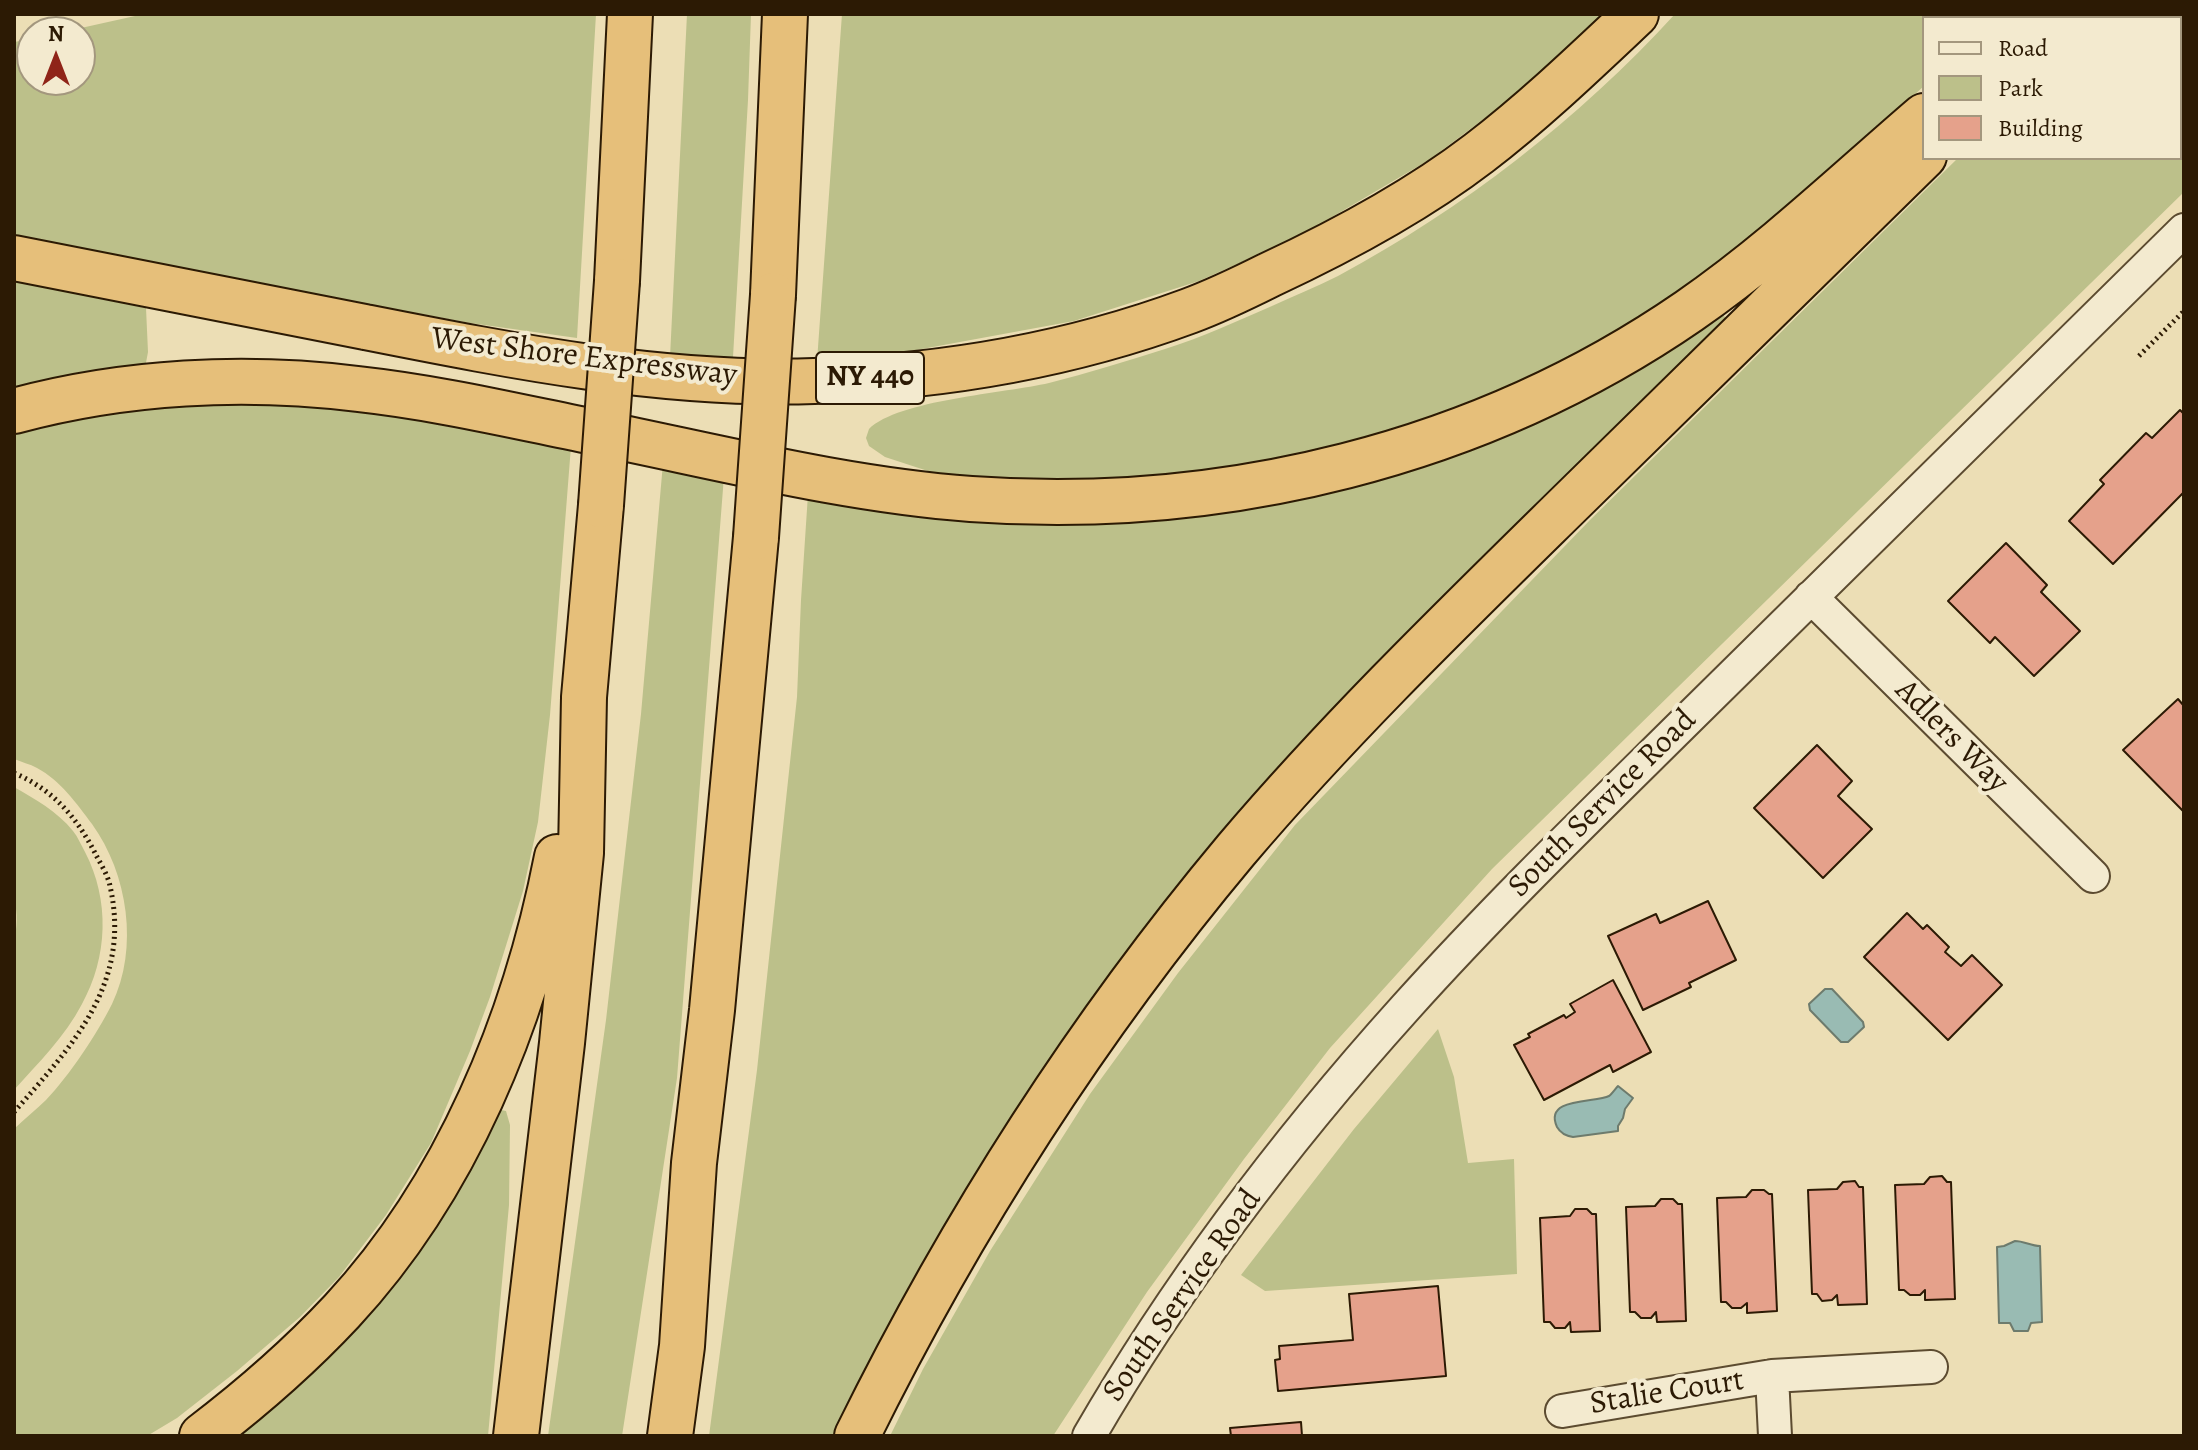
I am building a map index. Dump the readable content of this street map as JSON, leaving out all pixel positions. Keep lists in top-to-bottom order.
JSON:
{
  "streets": {
    "highway": ["West Shore Expressway", "NY 440"],
    "street": ["Adlers Way", "South Service Road", "Stalie Court"]
  },
  "crossings": [
    ["Adlers Way", "South Service Road"]
  ],
  "legend": ["Road", "Park", "Building"],
  "north": "top"
}
